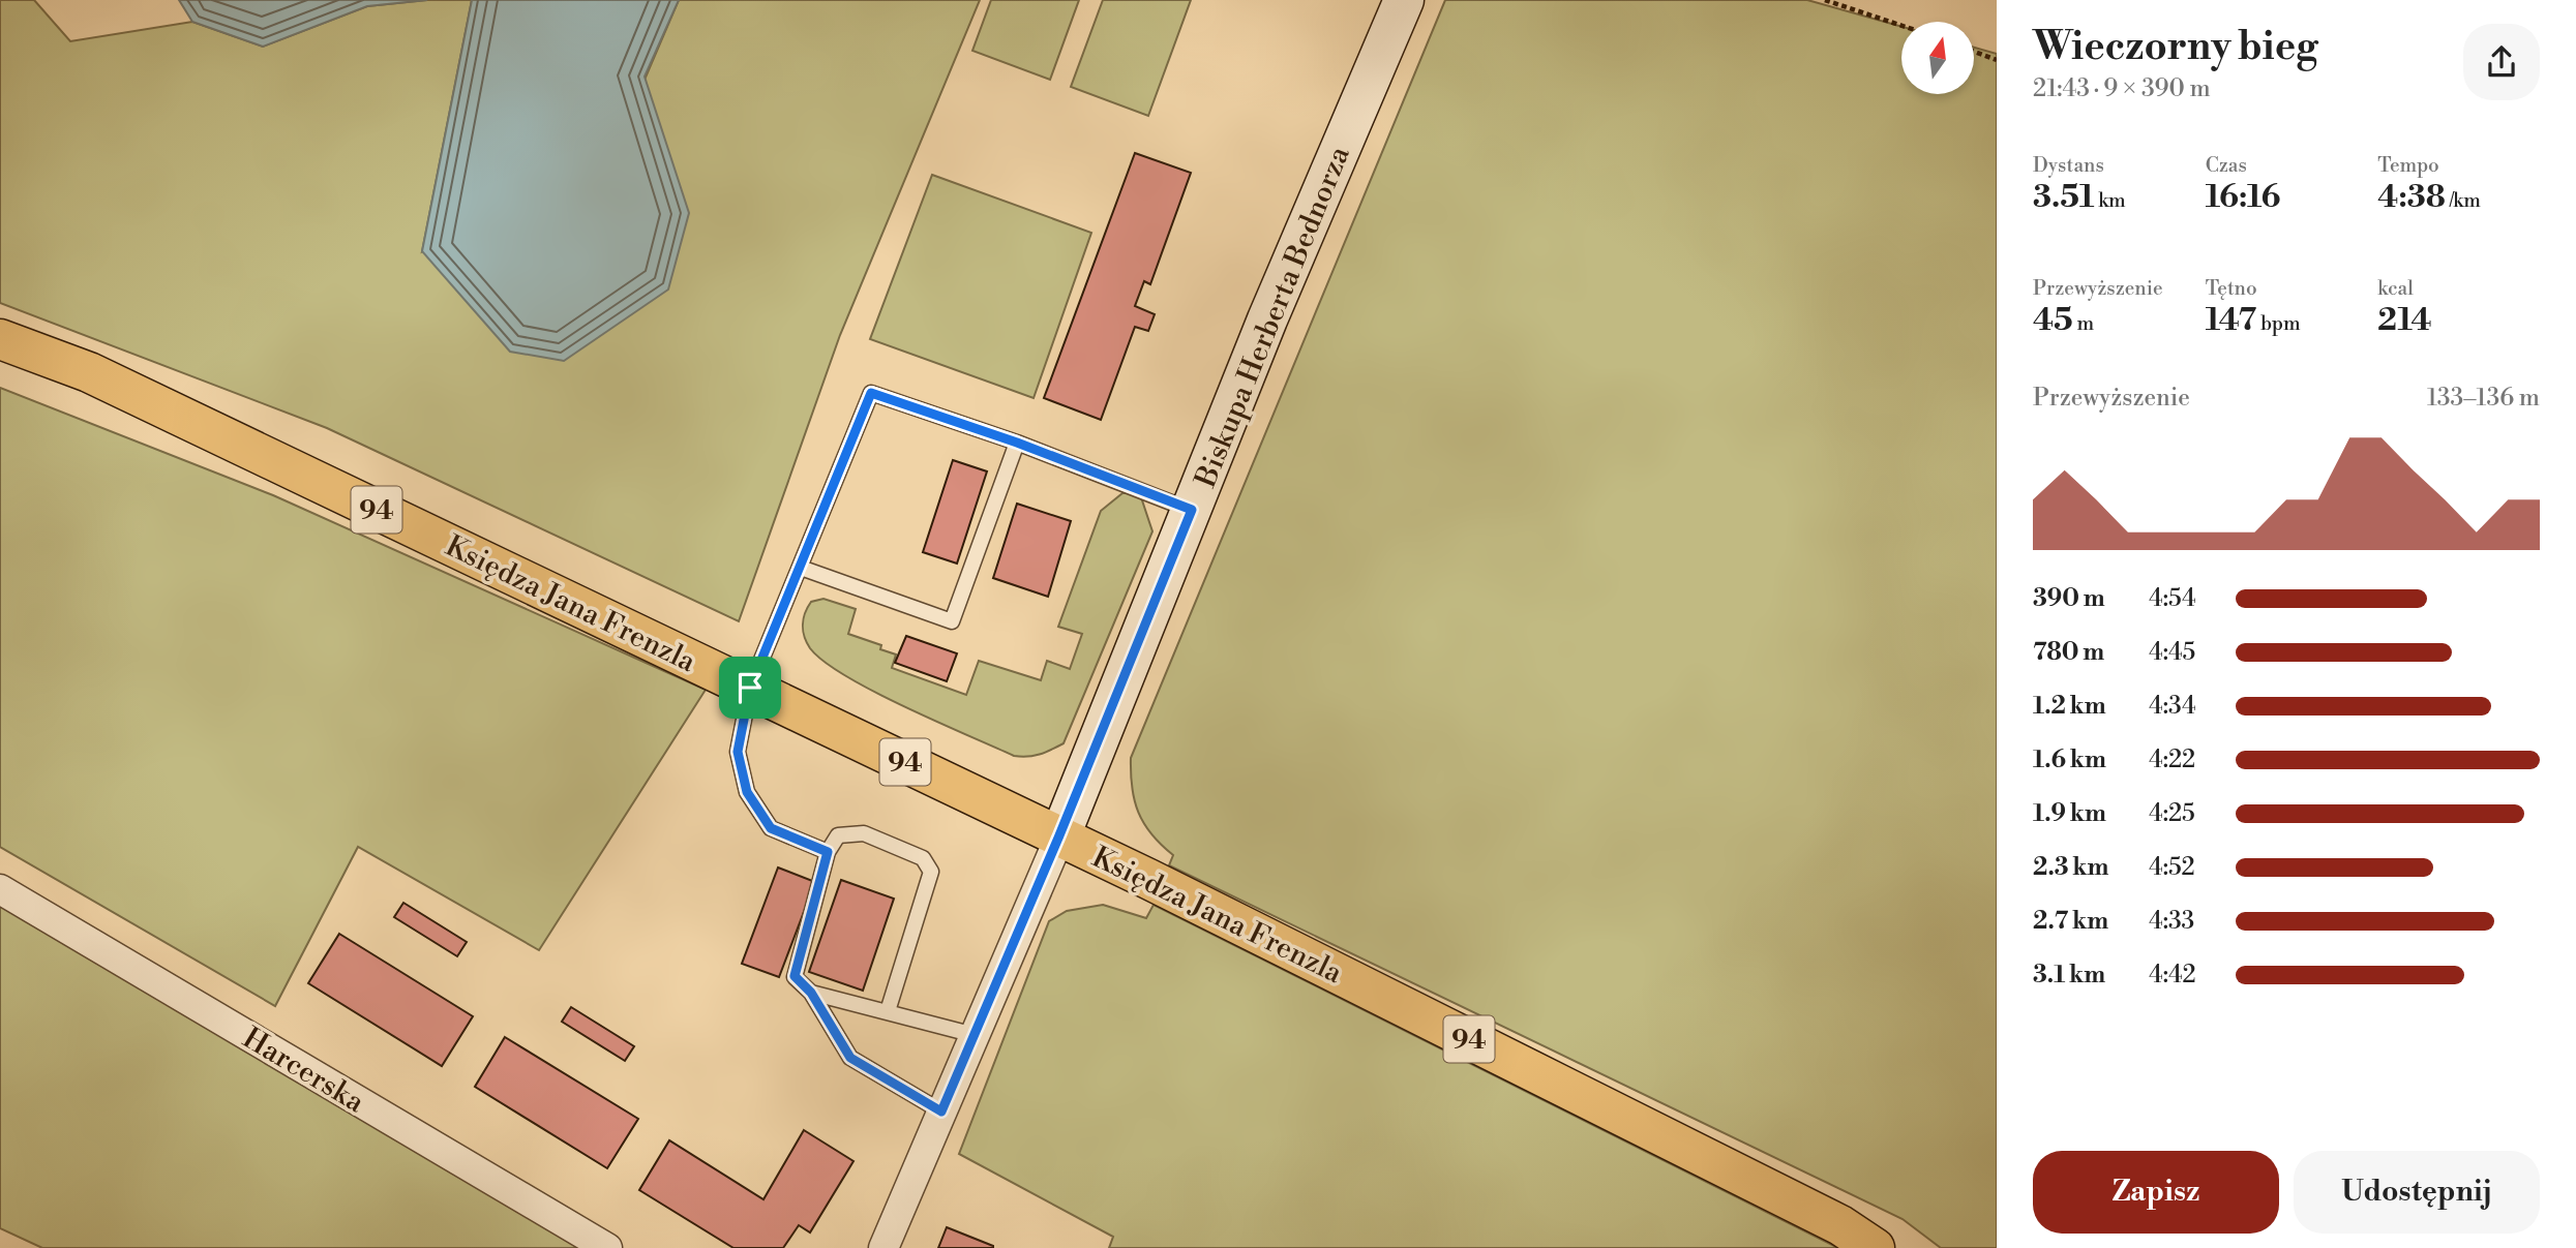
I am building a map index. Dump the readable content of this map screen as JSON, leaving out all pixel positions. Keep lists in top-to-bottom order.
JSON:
{
  "streets": {
    "main road": ["94", "Księdza Jana Frenzla"],
    "street": ["Biskupa Herberta Bednorza", "Harcerska"]
  },
  "crossings": [
    ["Biskupa Herberta Bednorza", "Księdza Jana Frenzla"]
  ],
  "north": "top",
  "page": {
    "heading": ["Wieczorny bieg", "21:43 · 9 × 390 m"],
    "stats": [
      ["Dystans", "3.51 km"],
      ["Czas", "16:16"],
      ["Tempo", "4:38 /km"],
      ["Przewyższenie", "45 m"],
      ["Tętno", "147 bpm"],
      ["kcal", "214"]
    ],
    "chart": ["Przewyższenie", "133–136 m"],
    "list": [
      {
        "name": "390 m",
        "note": "4:54"
      },
      {
        "name": "780 m",
        "note": "4:45"
      },
      {
        "name": "1.2 km",
        "note": "4:34"
      },
      {
        "name": "1.6 km",
        "note": "4:22"
      },
      {
        "name": "1.9 km",
        "note": "4:25"
      },
      {
        "name": "2.3 km",
        "note": "4:52"
      },
      {
        "name": "2.7 km",
        "note": "4:33"
      },
      {
        "name": "3.1 km",
        "note": "4:42"
      }
    ],
    "buttons": ["Zapisz", "Udostępnij"]
  }
}
